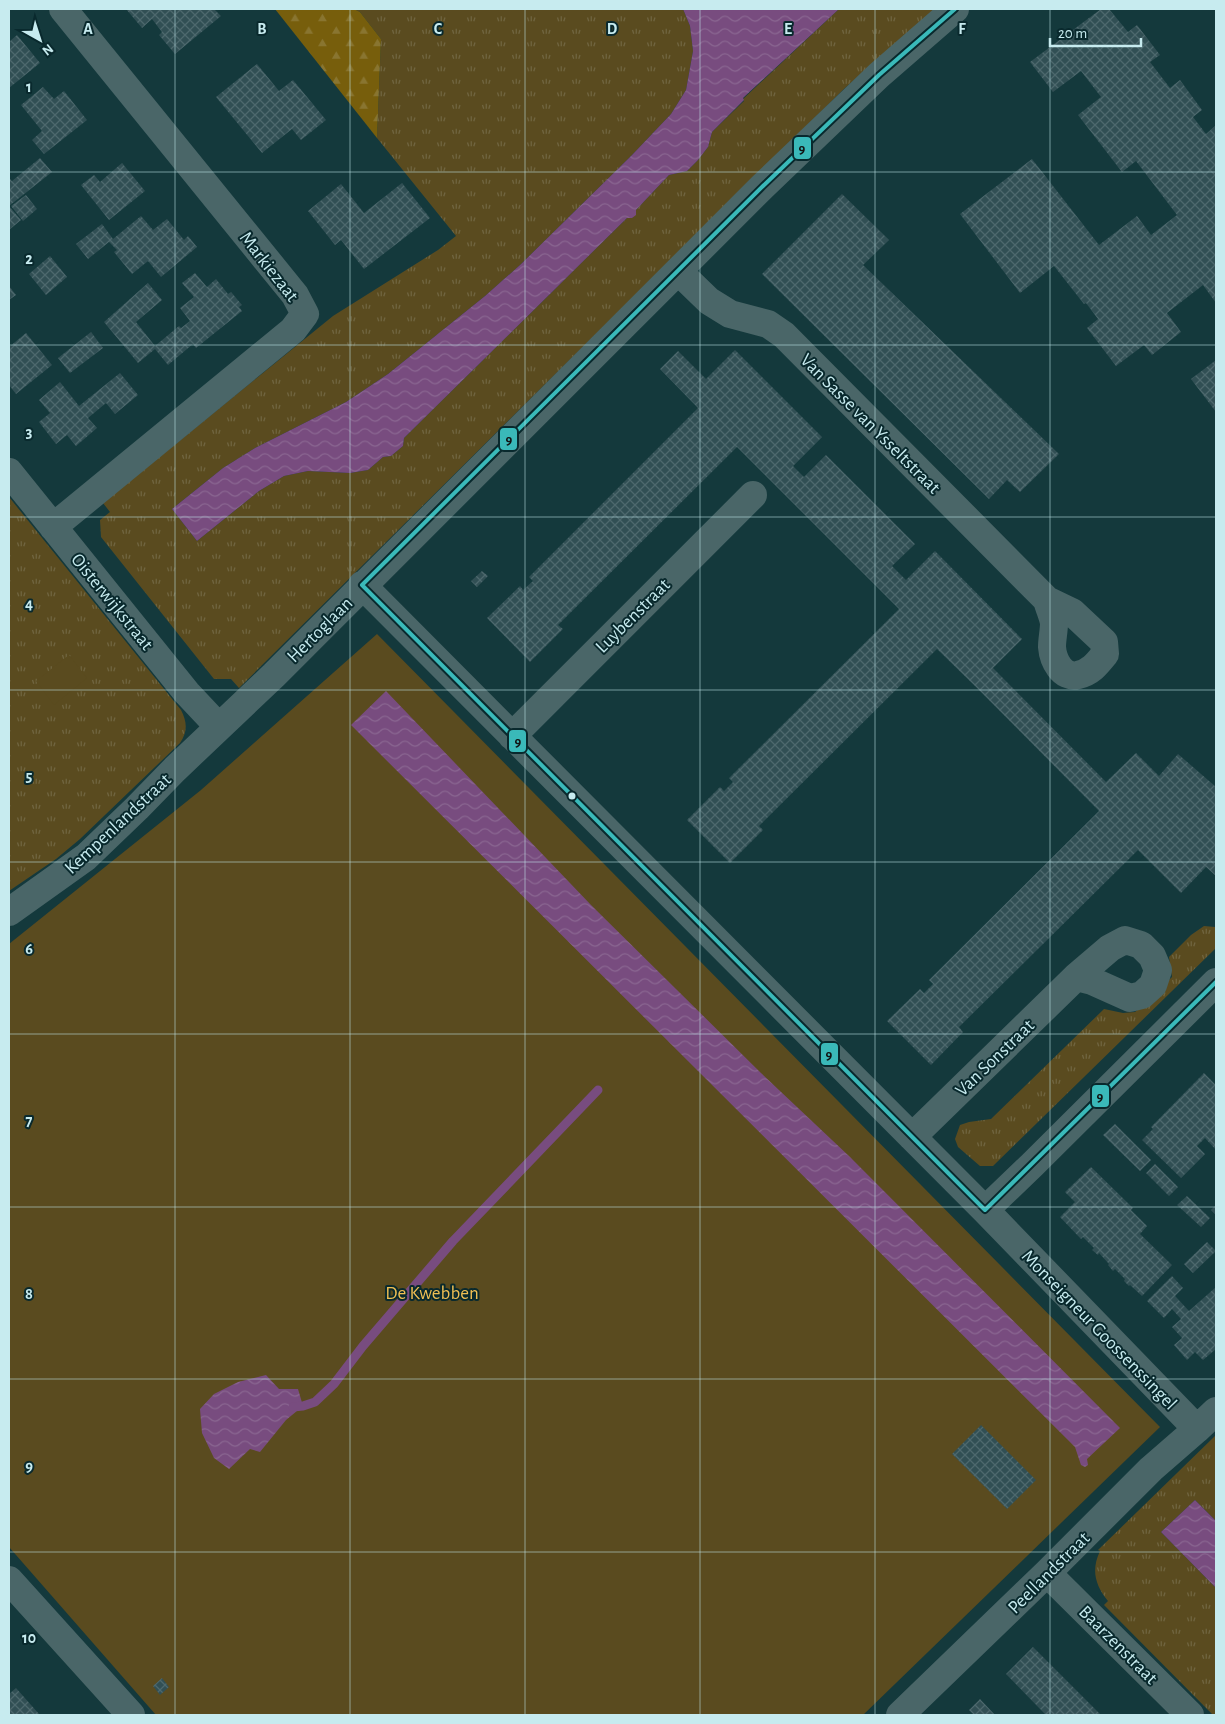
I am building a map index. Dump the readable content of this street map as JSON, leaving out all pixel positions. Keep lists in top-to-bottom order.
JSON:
{
  "streets": {
    "street": [
      "Markiezaat",
      "Van Sasse van Ysseltstraat",
      "Oisterwijkstraat",
      "Luybenstraat",
      "Hertoglaan",
      "Kempenlandstraat",
      "Van Sonstraat",
      "Monseigneur Goossenssingel",
      "Peellandstraat",
      "Baarzenstraat"
    ]
  },
  "crossings": [
    ["Markiezaat", "Oisterwijkstraat"],
    ["Van Sasse van Ysseltstraat", "Hertoglaan"],
    ["Oisterwijkstraat", "Hertoglaan"],
    ["Oisterwijkstraat", "Kempenlandstraat"],
    ["Luybenstraat", "Monseigneur Goossenssingel"],
    ["Hertoglaan", "Kempenlandstraat"],
    ["Hertoglaan", "Monseigneur Goossenssingel"],
    ["Van Sonstraat", "Monseigneur Goossenssingel"],
    ["Monseigneur Goossenssingel", "Peellandstraat"],
    ["Peellandstraat", "Baarzenstraat"]
  ],
  "parks": ["De Kwebben"],
  "lines": ["transit line 9"],
  "scale_bar": "20 m",
  "north": "bottom right",
  "grid": {
    "columns": [
      "A",
      "B",
      "C",
      "D",
      "E",
      "F"
    ],
    "rows": [
      "1",
      "2",
      "3",
      "4",
      "5",
      "6",
      "7",
      "8",
      "9",
      "10"
    ]
  }
}
